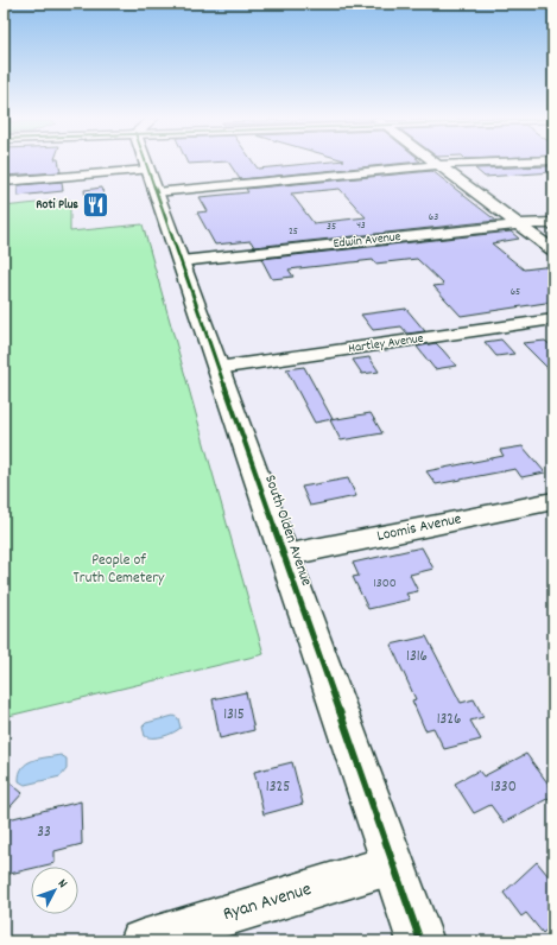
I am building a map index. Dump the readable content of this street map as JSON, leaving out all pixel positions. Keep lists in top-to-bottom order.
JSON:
{
  "streets": {
    "main road": ["South Olden Avenue"],
    "street": [
      "Edwin Avenue",
      "Hartley Avenue",
      "Loomis Avenue",
      "Ryan Avenue"
    ]
  },
  "crossings": [
    ["Edwin Avenue", "South Olden Avenue"],
    ["Hartley Avenue", "South Olden Avenue"],
    ["Loomis Avenue", "South Olden Avenue"],
    ["South Olden Avenue", "Ryan Avenue"]
  ],
  "parks": ["People of Truth Cemetery"],
  "places": {
    "restaurant": ["Roti Plus"]
  },
  "house_numbers": [
    "63",
    "43",
    "35",
    "25",
    "65",
    "1300",
    "1316",
    "1315",
    "1326",
    "1325",
    "1330",
    "33"
  ],
  "north": "top right"
}
